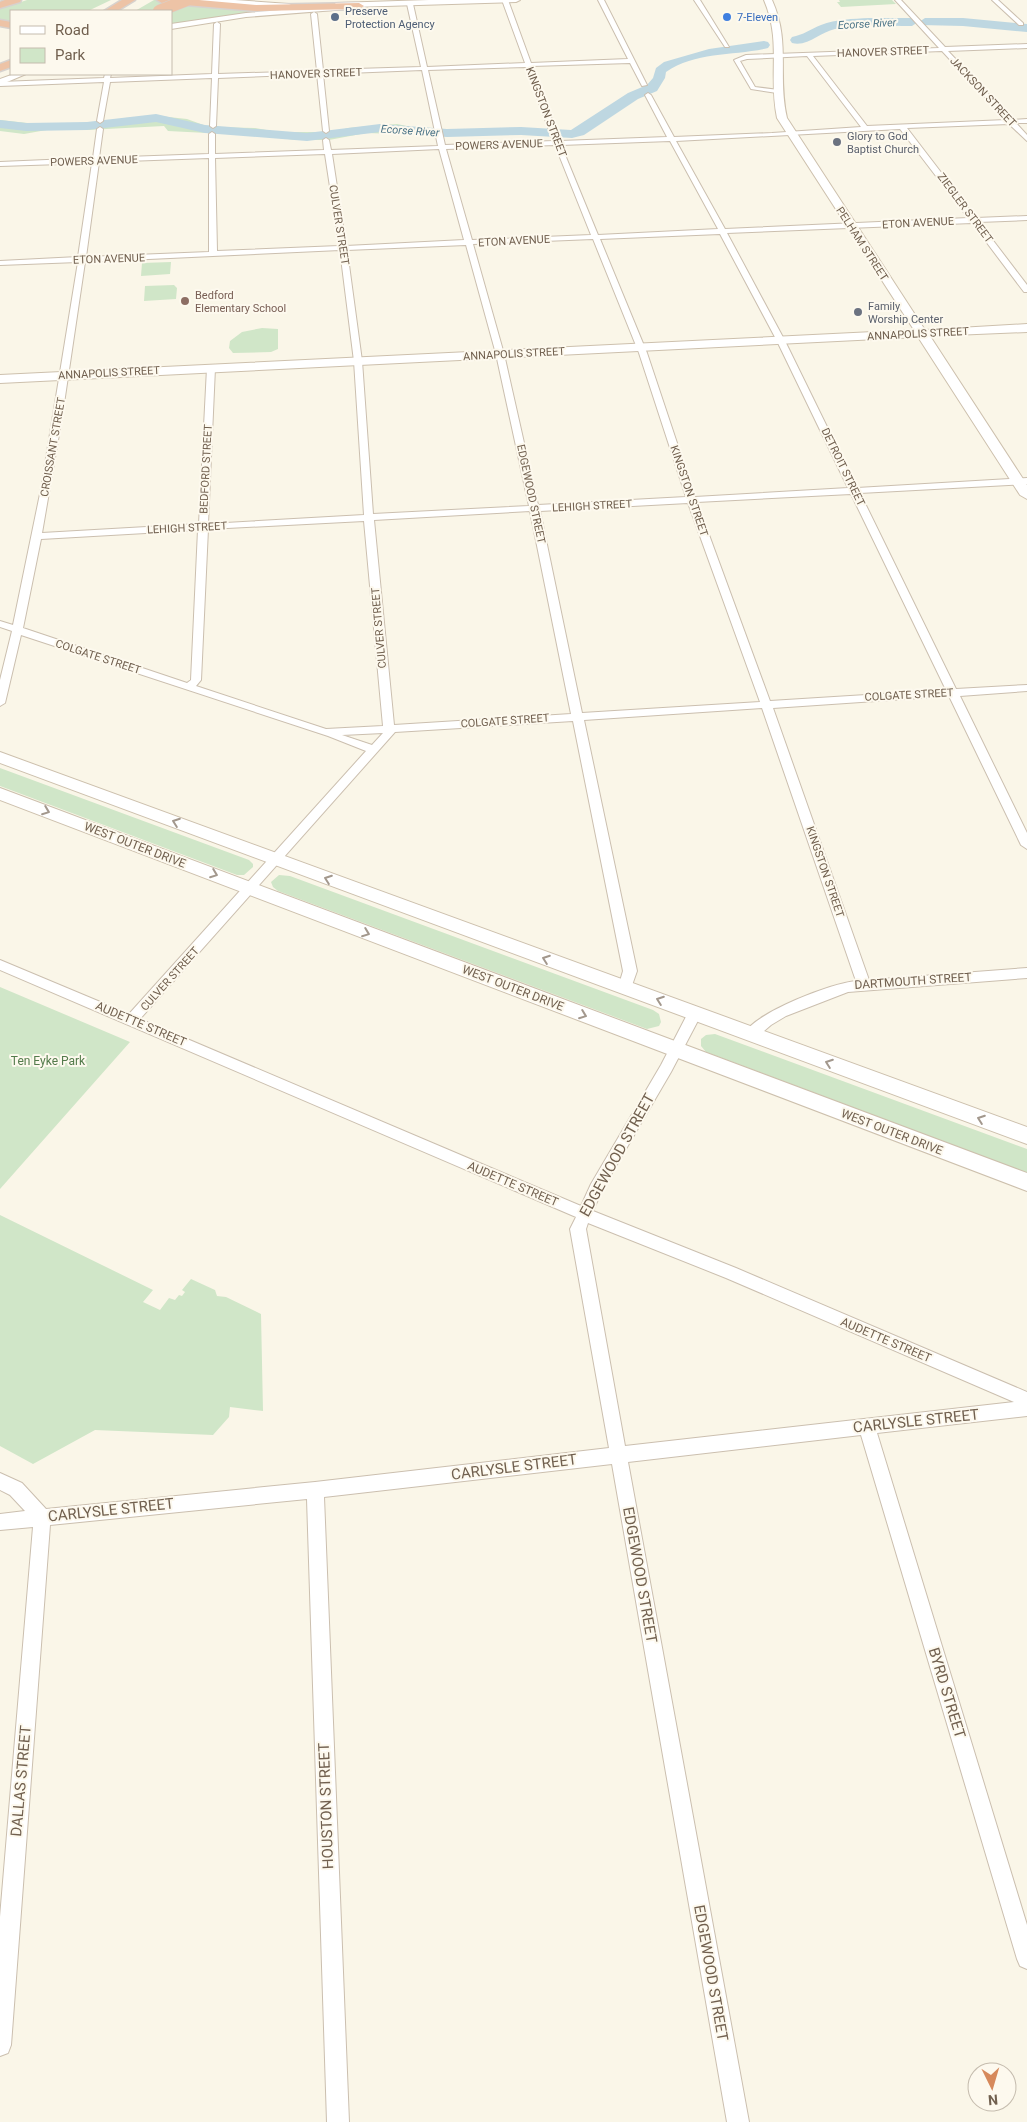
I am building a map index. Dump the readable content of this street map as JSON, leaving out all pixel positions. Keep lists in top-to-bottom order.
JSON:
{
  "streets": {
    "street": [
      "HANOVER STREET",
      "JACKSON STREET",
      "KINGSTON STREET",
      "POWERS AVENUE",
      "ZIEGLER STREET",
      "ETON AVENUE",
      "CULVER STREET",
      "PELHAM STREET",
      "ANNAPOLIS STREET",
      "CROISSANT STREET",
      "DETROIT STREET",
      "BEDFORD STREET",
      "EDGEWOOD STREET",
      "LEHIGH STREET",
      "COLGATE STREET",
      "WEST OUTER DRIVE",
      "DARTMOUTH STREET",
      "AUDETTE STREET",
      "CARLYSLE STREET",
      "BYRD STREET",
      "DALLAS STREET",
      "HOUSTON STREET"
    ]
  },
  "crossings": [
    ["HANOVER STREET", "JACKSON STREET"],
    ["HANOVER STREET", "KINGSTON STREET"],
    ["HANOVER STREET", "CULVER STREET"],
    ["HANOVER STREET", "PELHAM STREET"],
    ["HANOVER STREET", "CROISSANT STREET"],
    ["HANOVER STREET", "EDGEWOOD STREET"],
    ["JACKSON STREET", "POWERS AVENUE"],
    ["KINGSTON STREET", "POWERS AVENUE"],
    ["KINGSTON STREET", "ETON AVENUE"],
    ["KINGSTON STREET", "ANNAPOLIS STREET"],
    ["KINGSTON STREET", "LEHIGH STREET"],
    ["KINGSTON STREET", "COLGATE STREET"],
    ["KINGSTON STREET", "DARTMOUTH STREET"],
    ["POWERS AVENUE", "ZIEGLER STREET"],
    ["POWERS AVENUE", "CULVER STREET"],
    ["POWERS AVENUE", "PELHAM STREET"],
    ["POWERS AVENUE", "CROISSANT STREET"],
    ["POWERS AVENUE", "DETROIT STREET"],
    ["POWERS AVENUE", "EDGEWOOD STREET"],
    ["ZIEGLER STREET", "ETON AVENUE"],
    ["ETON AVENUE", "CULVER STREET"],
    ["ETON AVENUE", "PELHAM STREET"],
    ["ETON AVENUE", "CROISSANT STREET"],
    ["ETON AVENUE", "DETROIT STREET"],
    ["ETON AVENUE", "EDGEWOOD STREET"],
    ["CULVER STREET", "ANNAPOLIS STREET"],
    ["CULVER STREET", "LEHIGH STREET"],
    ["CULVER STREET", "COLGATE STREET"],
    ["CULVER STREET", "WEST OUTER DRIVE"],
    ["CULVER STREET", "AUDETTE STREET"],
    ["PELHAM STREET", "ANNAPOLIS STREET"],
    ["PELHAM STREET", "LEHIGH STREET"],
    ["ANNAPOLIS STREET", "CROISSANT STREET"],
    ["ANNAPOLIS STREET", "DETROIT STREET"],
    ["ANNAPOLIS STREET", "BEDFORD STREET"],
    ["ANNAPOLIS STREET", "EDGEWOOD STREET"],
    ["CROISSANT STREET", "LEHIGH STREET"],
    ["CROISSANT STREET", "COLGATE STREET"],
    ["DETROIT STREET", "LEHIGH STREET"],
    ["DETROIT STREET", "COLGATE STREET"],
    ["BEDFORD STREET", "LEHIGH STREET"],
    ["BEDFORD STREET", "COLGATE STREET"],
    ["EDGEWOOD STREET", "LEHIGH STREET"],
    ["EDGEWOOD STREET", "COLGATE STREET"],
    ["EDGEWOOD STREET", "WEST OUTER DRIVE"],
    ["EDGEWOOD STREET", "AUDETTE STREET"],
    ["EDGEWOOD STREET", "CARLYSLE STREET"],
    ["CARLYSLE STREET", "BYRD STREET"],
    ["CARLYSLE STREET", "DALLAS STREET"],
    ["CARLYSLE STREET", "HOUSTON STREET"]
  ],
  "water": ["Ecorse River"],
  "parks": ["Ten Eyke Park"],
  "places": [
    "Preserve Protection Agency",
    "7-Eleven",
    "Glory to God Baptist Church",
    "Bedford Elementary School",
    "Family Worship Center"
  ],
  "legend": ["Road", "Park"],
  "north": "bottom"
}
